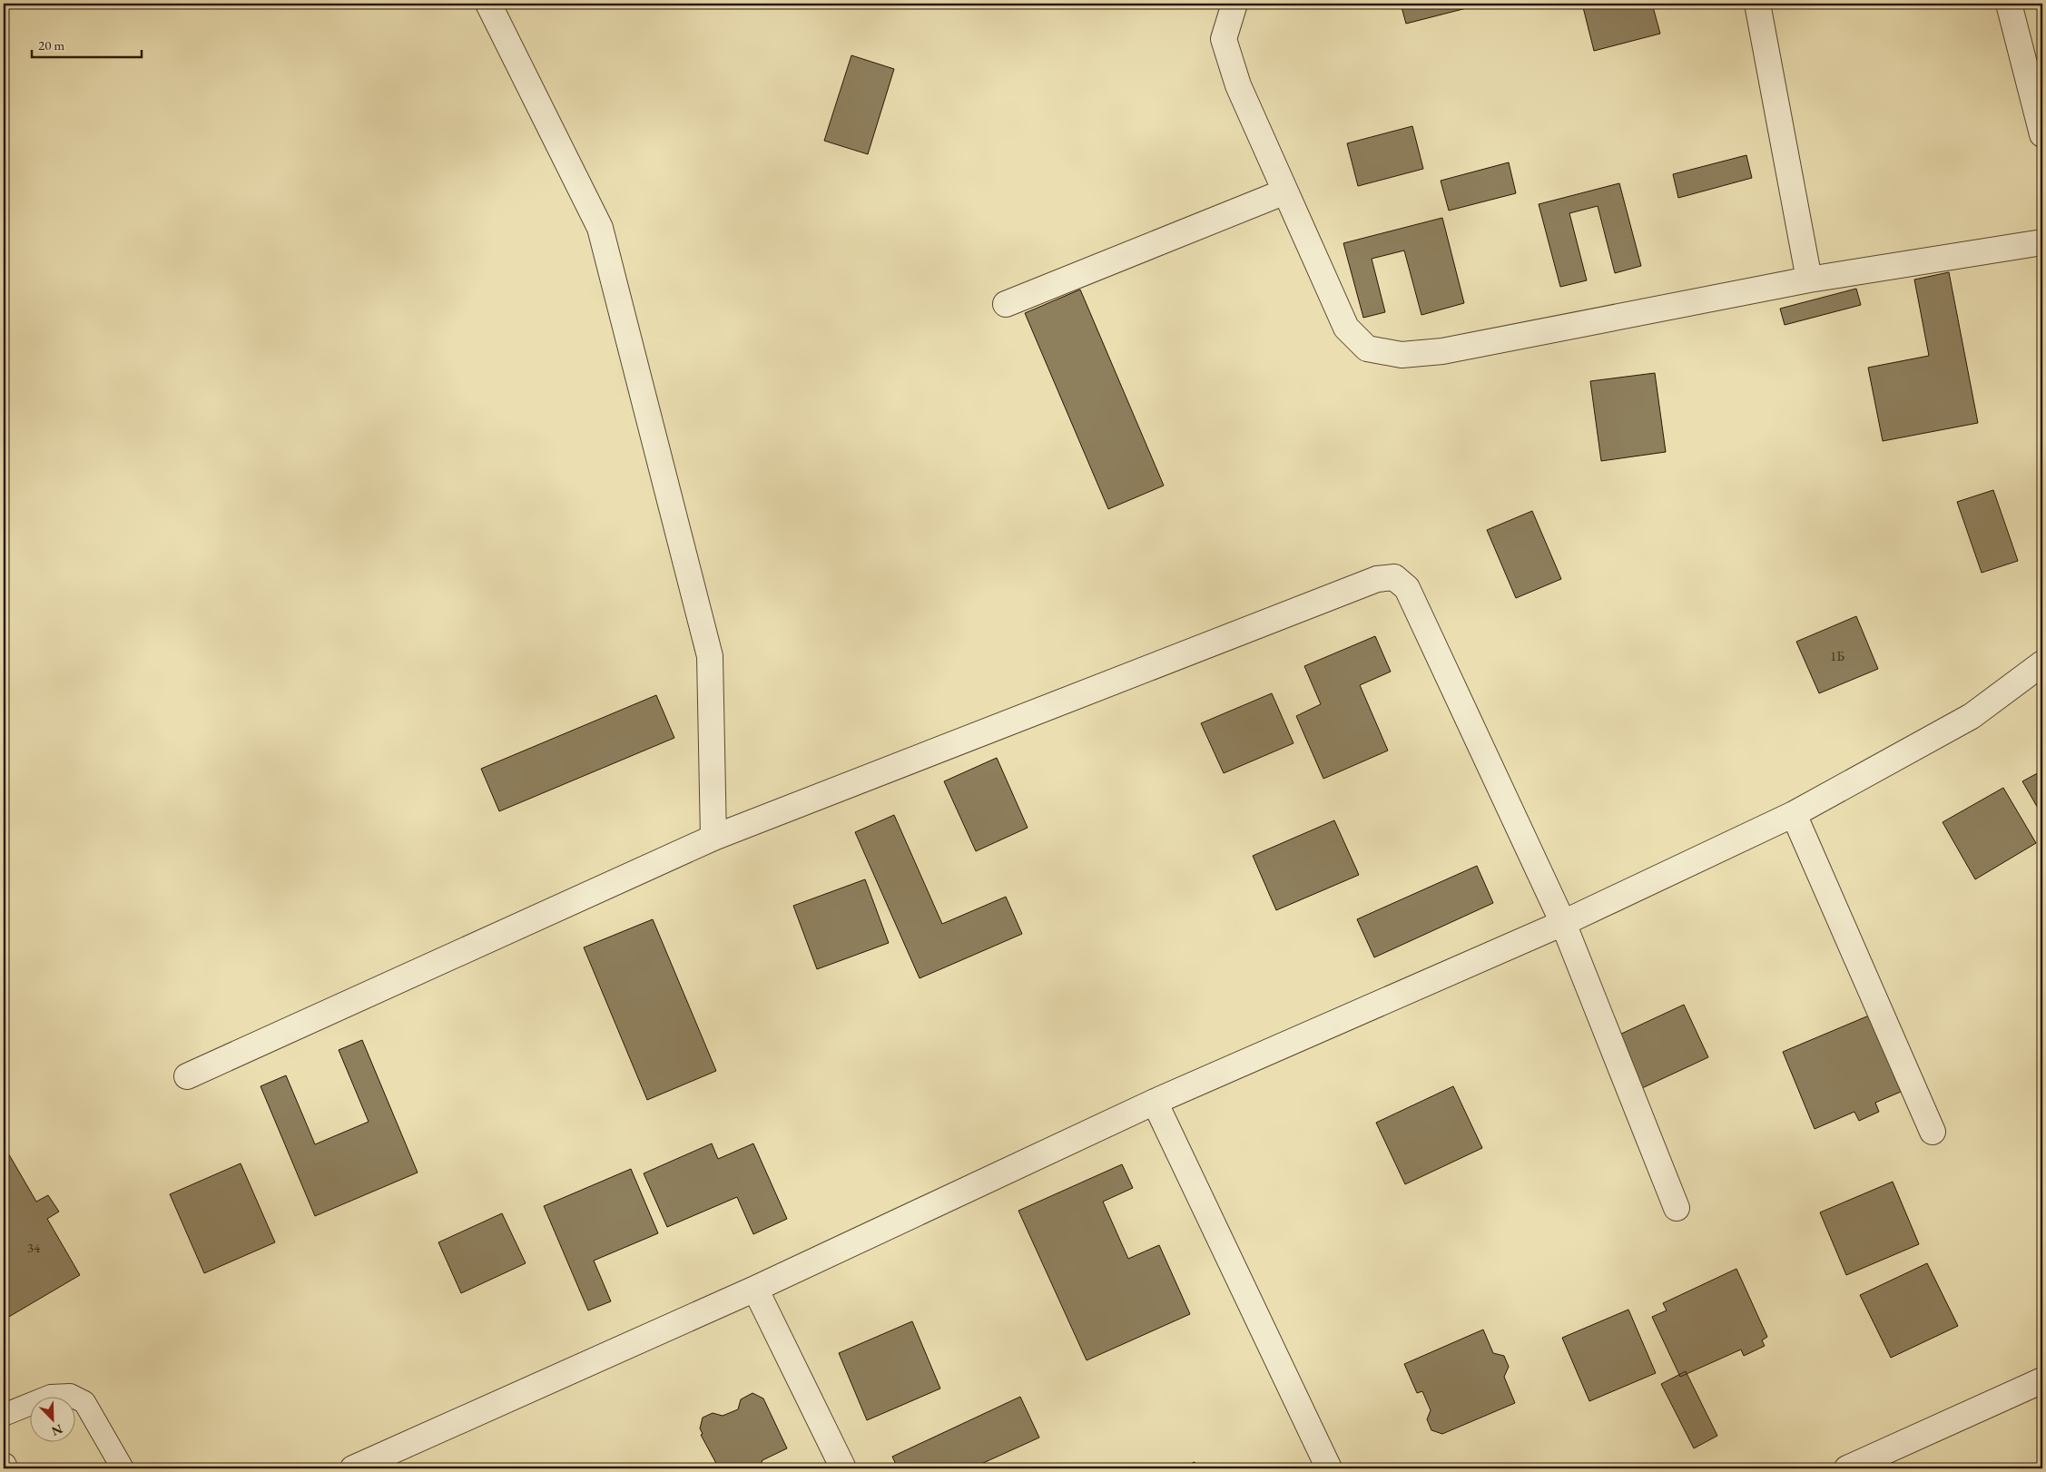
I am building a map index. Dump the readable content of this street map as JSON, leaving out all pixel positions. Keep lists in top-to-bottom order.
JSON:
{
  "house_numbers": ["1Б", "34"],
  "scale_bar": "20 m",
  "north": "bottom right"
}
